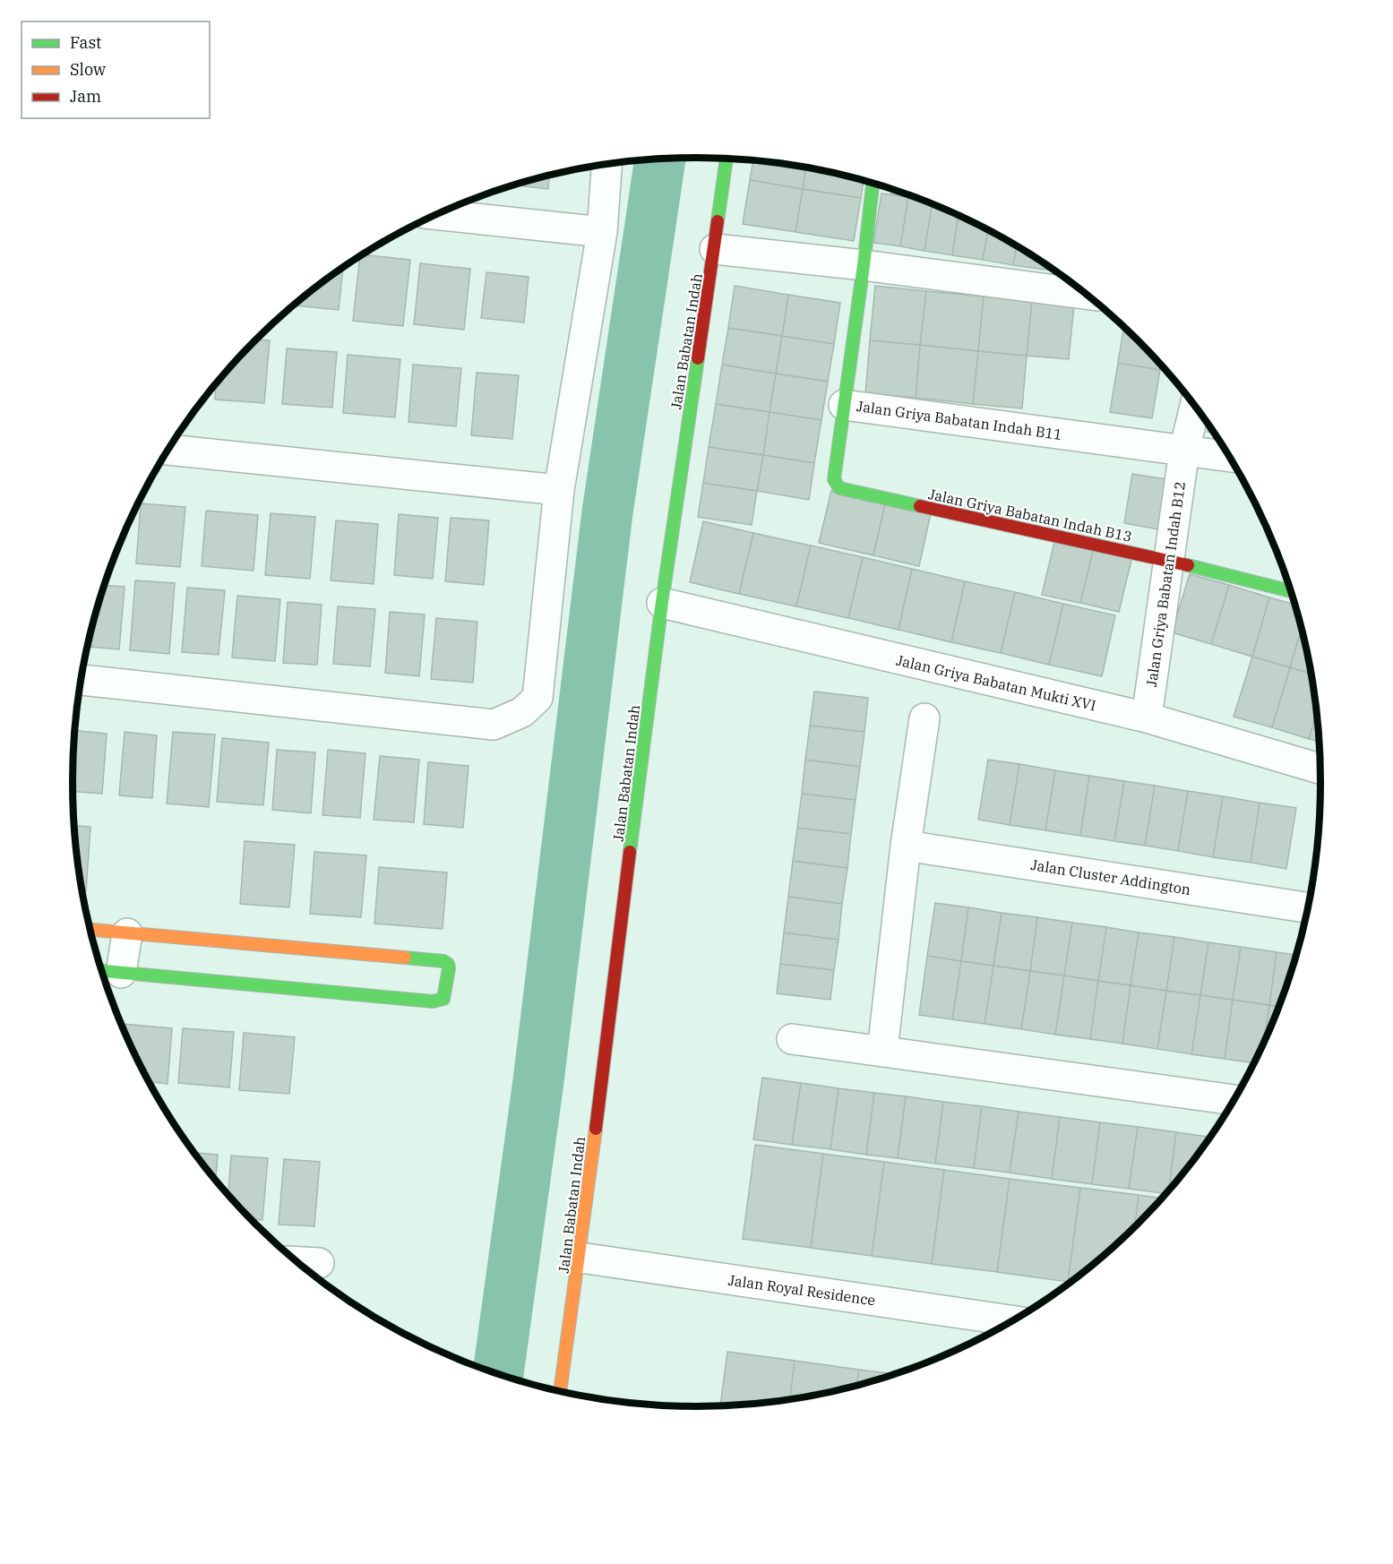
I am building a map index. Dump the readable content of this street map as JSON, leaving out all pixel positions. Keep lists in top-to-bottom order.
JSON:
{
  "streets": {
    "street": [
      "Jalan Babatan Indah",
      "Jalan Griya Babatan Indah B11",
      "Jalan Griya Babatan Indah B13",
      "Jalan Griya Babatan Indah B12",
      "Jalan Griya Babatan Mukti XVI",
      "Jalan Cluster Addington",
      "Jalan Royal Residence"
    ]
  },
  "crossings": [
    ["Jalan Babatan Indah", "Jalan Griya Babatan Mukti XVI"],
    ["Jalan Babatan Indah", "Jalan Royal Residence"],
    ["Jalan Griya Babatan Indah B11", "Jalan Griya Babatan Indah B13"],
    ["Jalan Griya Babatan Indah B11", "Jalan Griya Babatan Indah B12"],
    ["Jalan Griya Babatan Indah B13", "Jalan Griya Babatan Indah B12"],
    ["Jalan Griya Babatan Indah B12", "Jalan Griya Babatan Mukti XVI"]
  ],
  "legend": ["Fast", "Slow", "Jam"]
}
